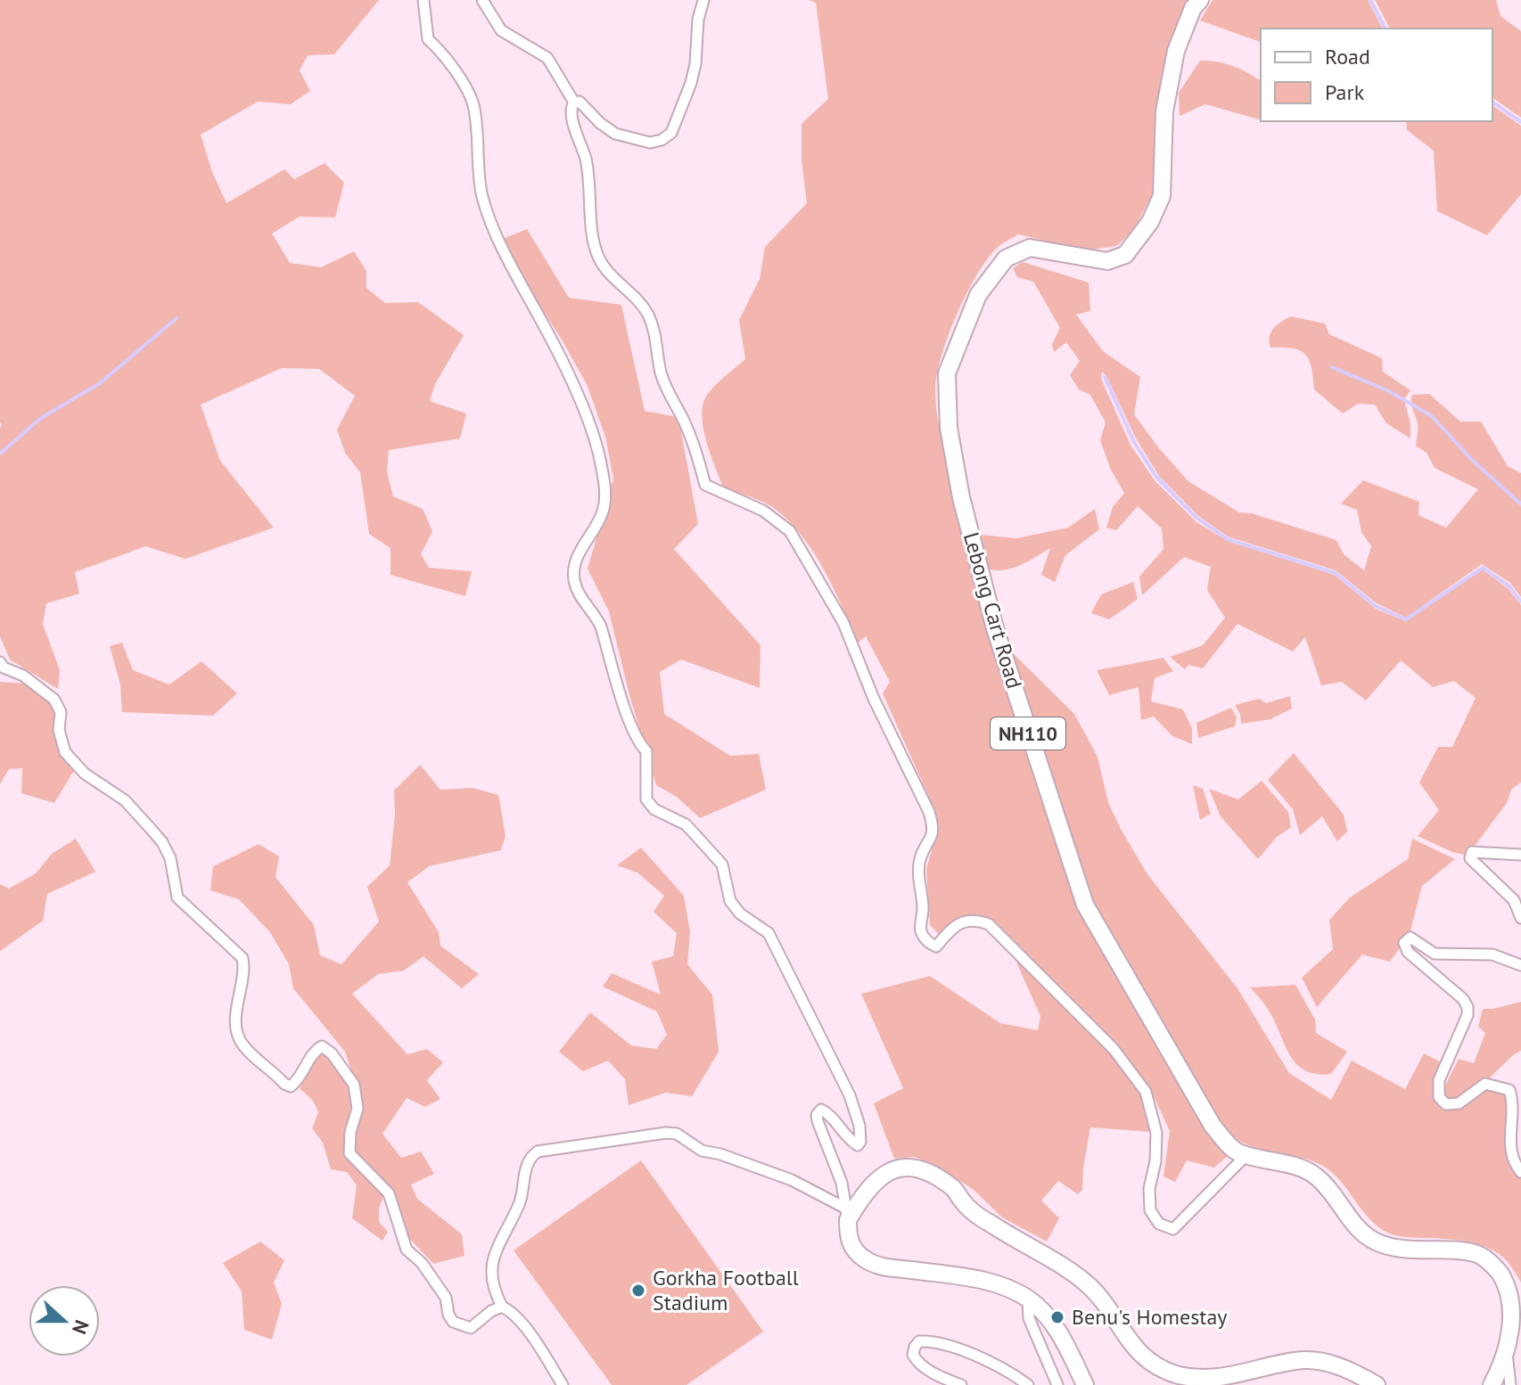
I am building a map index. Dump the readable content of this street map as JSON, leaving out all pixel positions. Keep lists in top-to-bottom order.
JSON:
{
  "streets": {
    "highway": ["Lebong Cart Road", "NH110"]
  },
  "places": ["Gorkha Football Stadium", "Benu's Homestay"],
  "legend": ["Road", "Park"],
  "north": "right"
}
